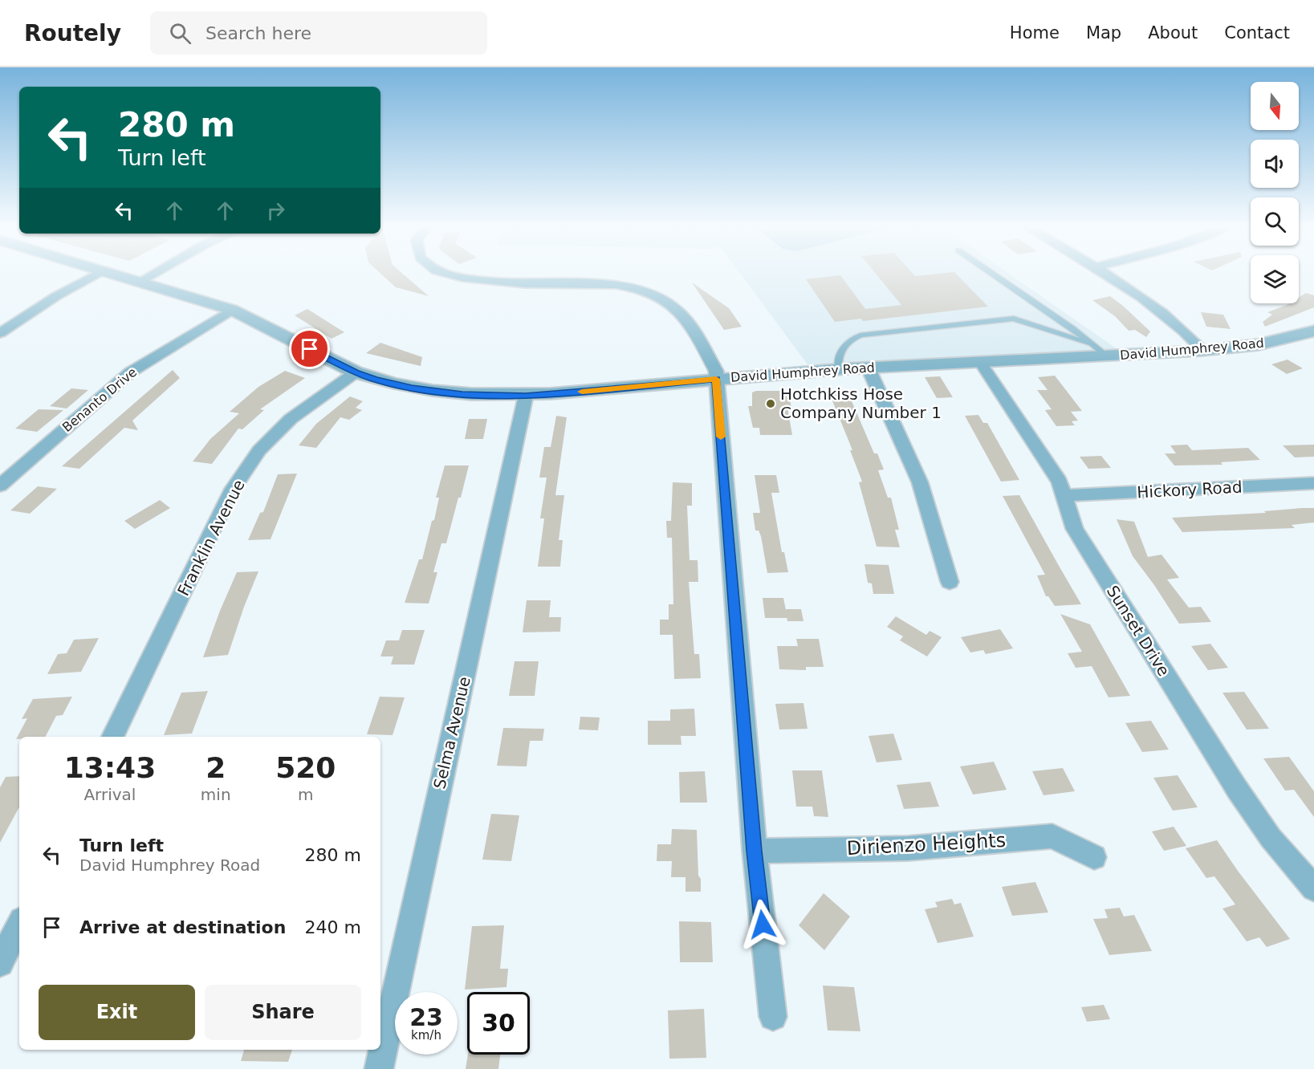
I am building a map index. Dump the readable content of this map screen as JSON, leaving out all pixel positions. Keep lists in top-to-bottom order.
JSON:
{
  "streets": {
    "street": [
      "David Humphrey Road",
      "Benanto Drive",
      "Hickory Road",
      "Franklin Avenue",
      "Sunset Drive",
      "Selma Avenue",
      "Dirienzo Heights"
    ]
  },
  "crossings": [
    ["David Humphrey Road", "Benanto Drive"],
    ["David Humphrey Road", "Franklin Avenue"],
    ["David Humphrey Road", "Sunset Drive"],
    ["David Humphrey Road", "Selma Avenue"],
    ["Hickory Road", "Sunset Drive"]
  ],
  "places": ["Hotchkiss Hose Company Number 1"],
  "north": "bottom",
  "page": {
    "header": "Routely",
    "search": "Search here",
    "nav": [
      "Home",
      "Map",
      "About",
      "Contact"
    ],
    "turn": ["280 m", "Turn left"],
    "eta": [
      "13:43",
      "Arrival",
      "2",
      "min",
      "520",
      "m"
    ],
    "list": [
      {
        "name": "Turn left",
        "note": "David Humphrey Road",
        "value": "280 m"
      },
      {
        "name": "Arrive at destination",
        "value": "240 m"
      }
    ],
    "buttons": ["Exit", "Share"],
    "speed": "23 km/h",
    "limit": "30"
  }
}
